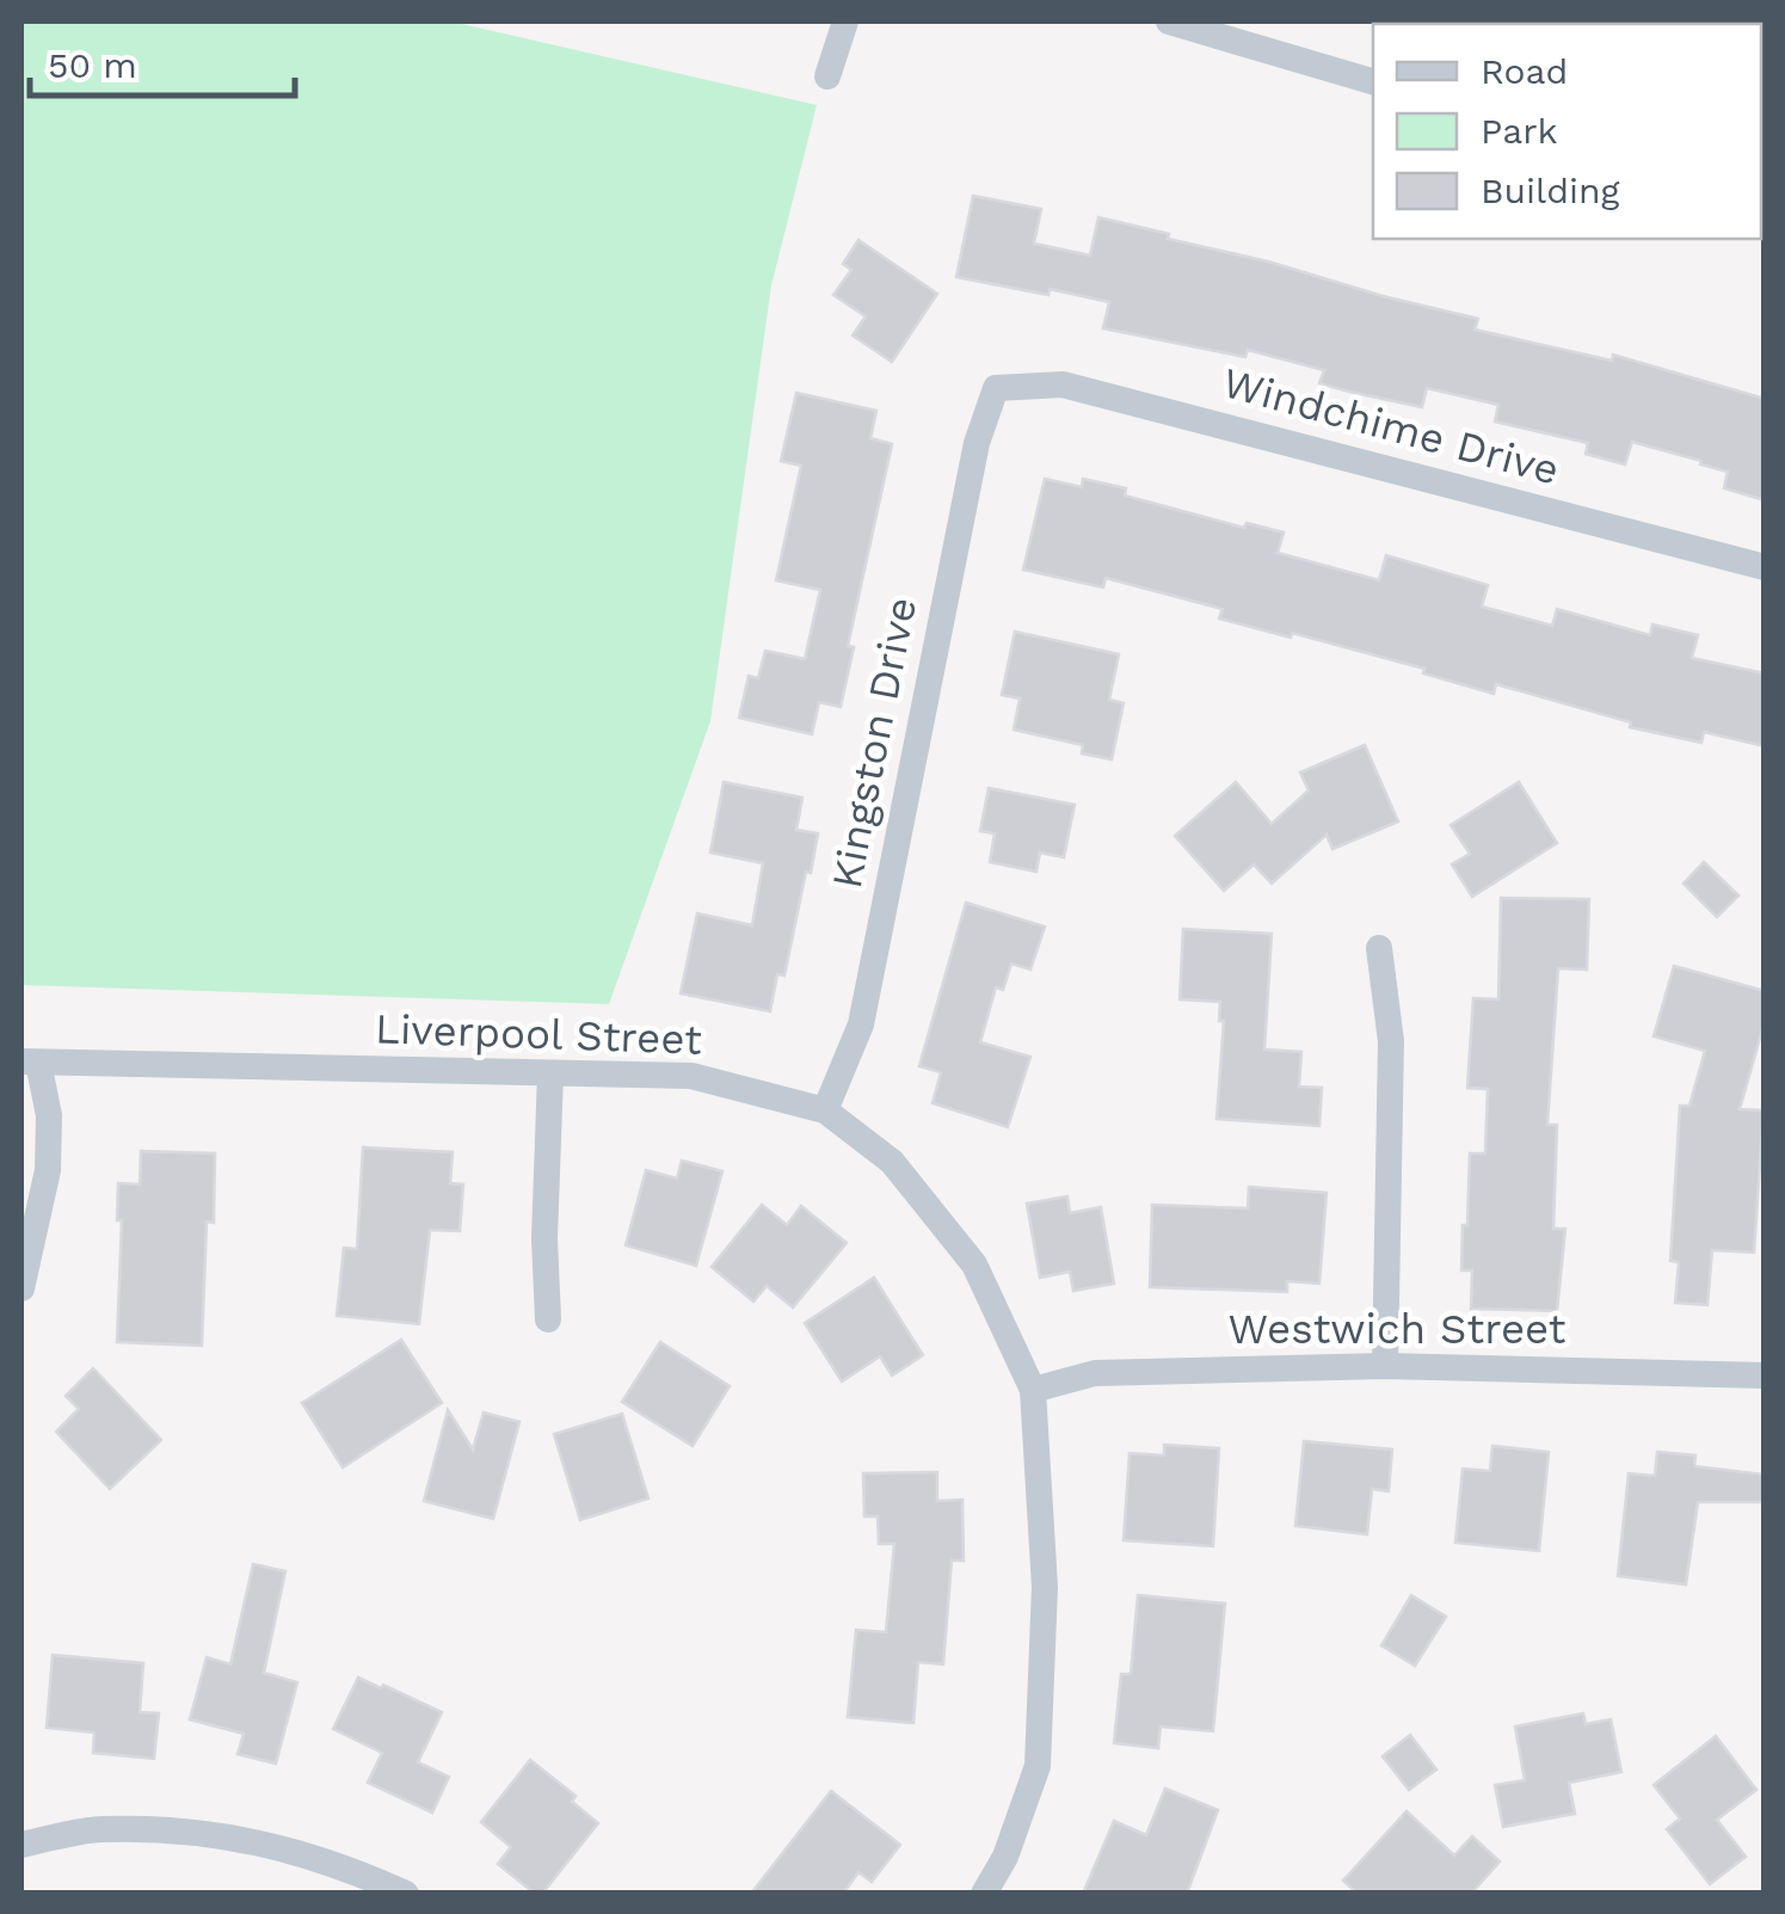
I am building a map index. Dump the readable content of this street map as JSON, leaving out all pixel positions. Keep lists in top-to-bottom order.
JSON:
{
  "streets": {
    "street": [
      "Windchime Drive",
      "Kingston Drive",
      "Liverpool Street",
      "Westwich Street"
    ]
  },
  "crossings": [
    ["Windchime Drive", "Kingston Drive"],
    ["Kingston Drive", "Liverpool Street"],
    ["Liverpool Street", "Westwich Street"]
  ],
  "legend": ["Road", "Park", "Building"],
  "scale_bar": "50 m"
}
